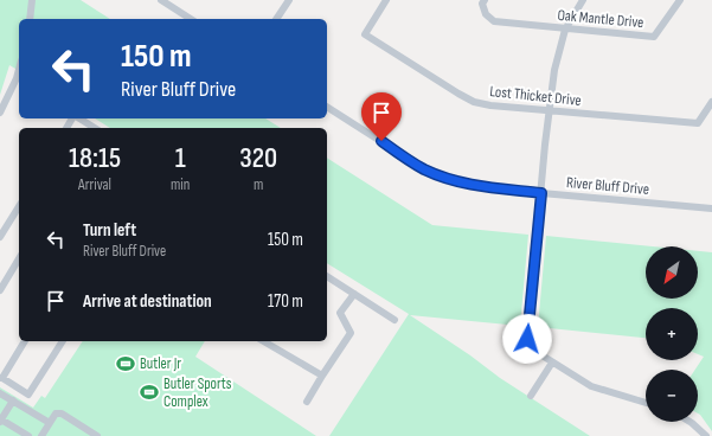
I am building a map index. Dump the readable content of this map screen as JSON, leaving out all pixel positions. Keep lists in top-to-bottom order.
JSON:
{
  "streets": {
    "street": ["Oak Mantle Drive", "Lost Thicket Drive", "River Bluff Drive"]
  },
  "places": {
    "sports": ["Butler Jr", "Butler Sports Complex"]
  },
  "north": "bottom left",
  "page": {
    "turn": ["150 m", "River Bluff Drive"],
    "eta": [
      "18:15",
      "Arrival",
      "1",
      "min",
      "320",
      "m"
    ],
    "list": [
      {
        "name": "Turn left",
        "note": "River Bluff Drive",
        "value": "150 m"
      },
      {
        "name": "Arrive at destination",
        "value": "170 m"
      }
    ],
    "map_buttons": ["+", "−"]
  }
}
